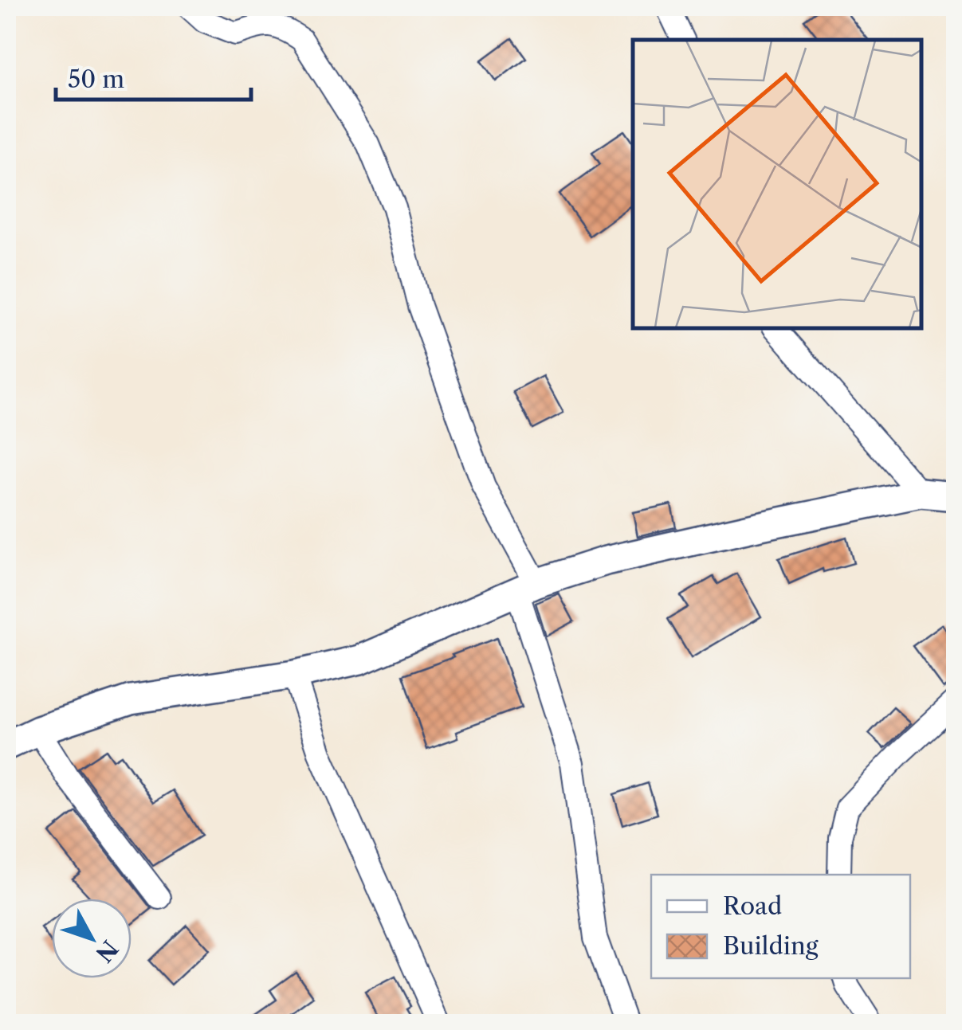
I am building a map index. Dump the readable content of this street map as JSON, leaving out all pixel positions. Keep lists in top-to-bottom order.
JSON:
{
  "legend": ["Road", "Building"],
  "scale_bar": "50 m",
  "north": "bottom right"
}
